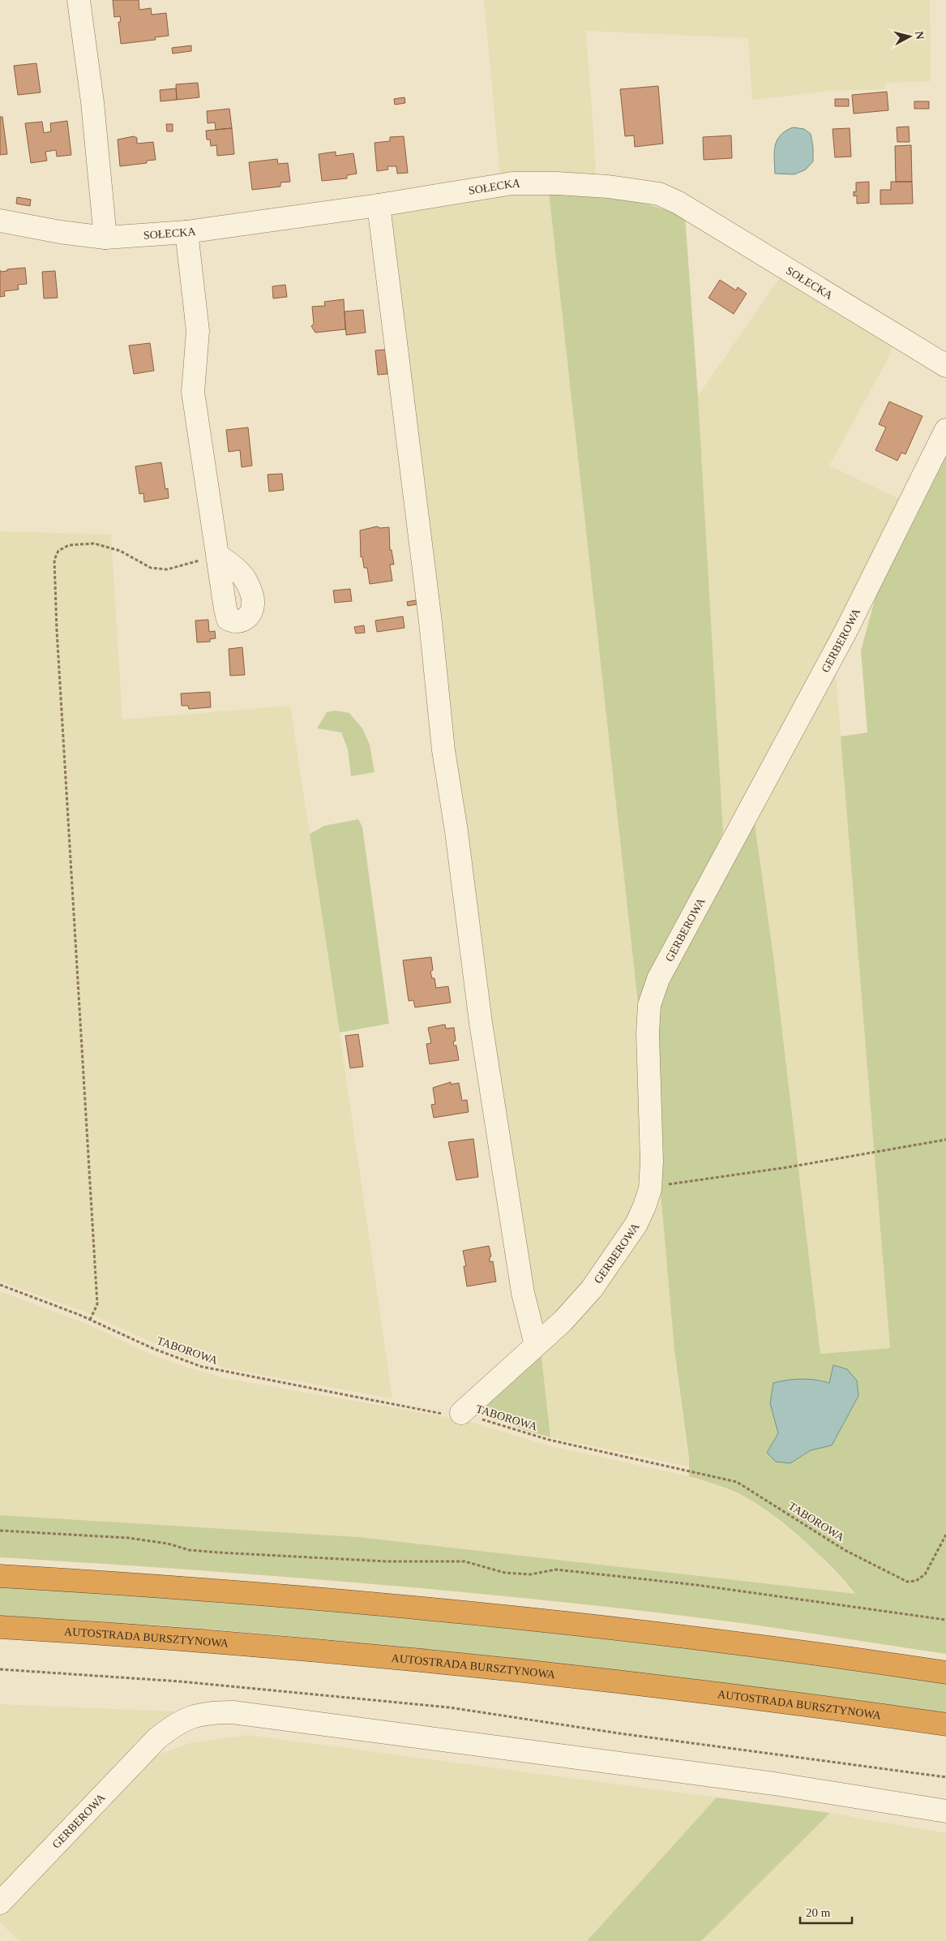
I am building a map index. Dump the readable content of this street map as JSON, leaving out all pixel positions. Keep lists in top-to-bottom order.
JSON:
{
  "streets": {
    "highway": ["AUTOSTRADA BURSZTYNOWA"],
    "street": ["SOŁECKA", "GERBEROWA"],
    "path": ["TABOROWA"]
  },
  "crossings": [
    ["GERBEROWA", "TABOROWA"]
  ],
  "scale_bar": "20 m",
  "north": "right"
}
